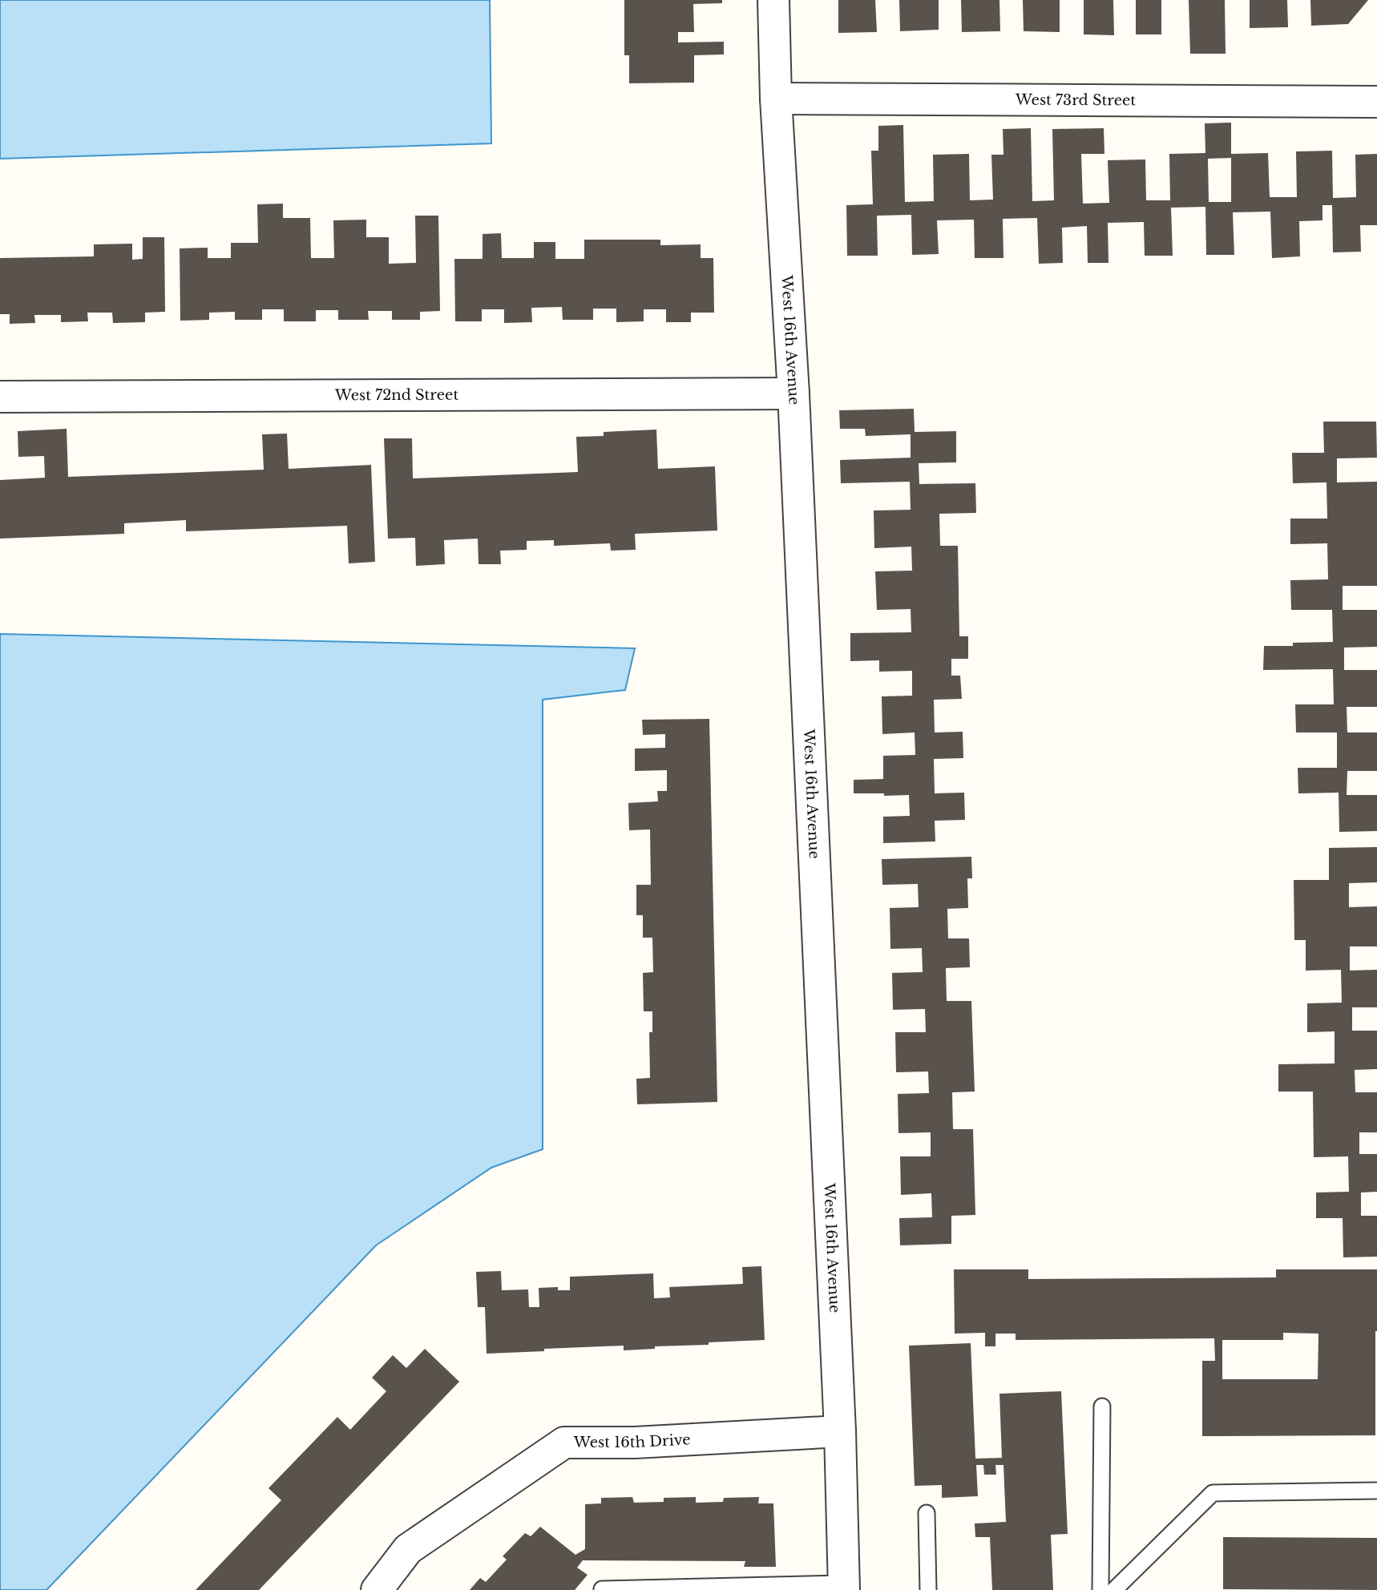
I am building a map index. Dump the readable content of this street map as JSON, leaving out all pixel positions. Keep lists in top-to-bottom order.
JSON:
{
  "streets": {
    "street": [
      "West 73rd Street",
      "West 16th Avenue",
      "West 72nd Street",
      "West 16th Drive"
    ]
  },
  "crossings": [
    ["West 73rd Street", "West 16th Avenue"],
    ["West 16th Avenue", "West 72nd Street"],
    ["West 16th Avenue", "West 16th Drive"]
  ]
}
